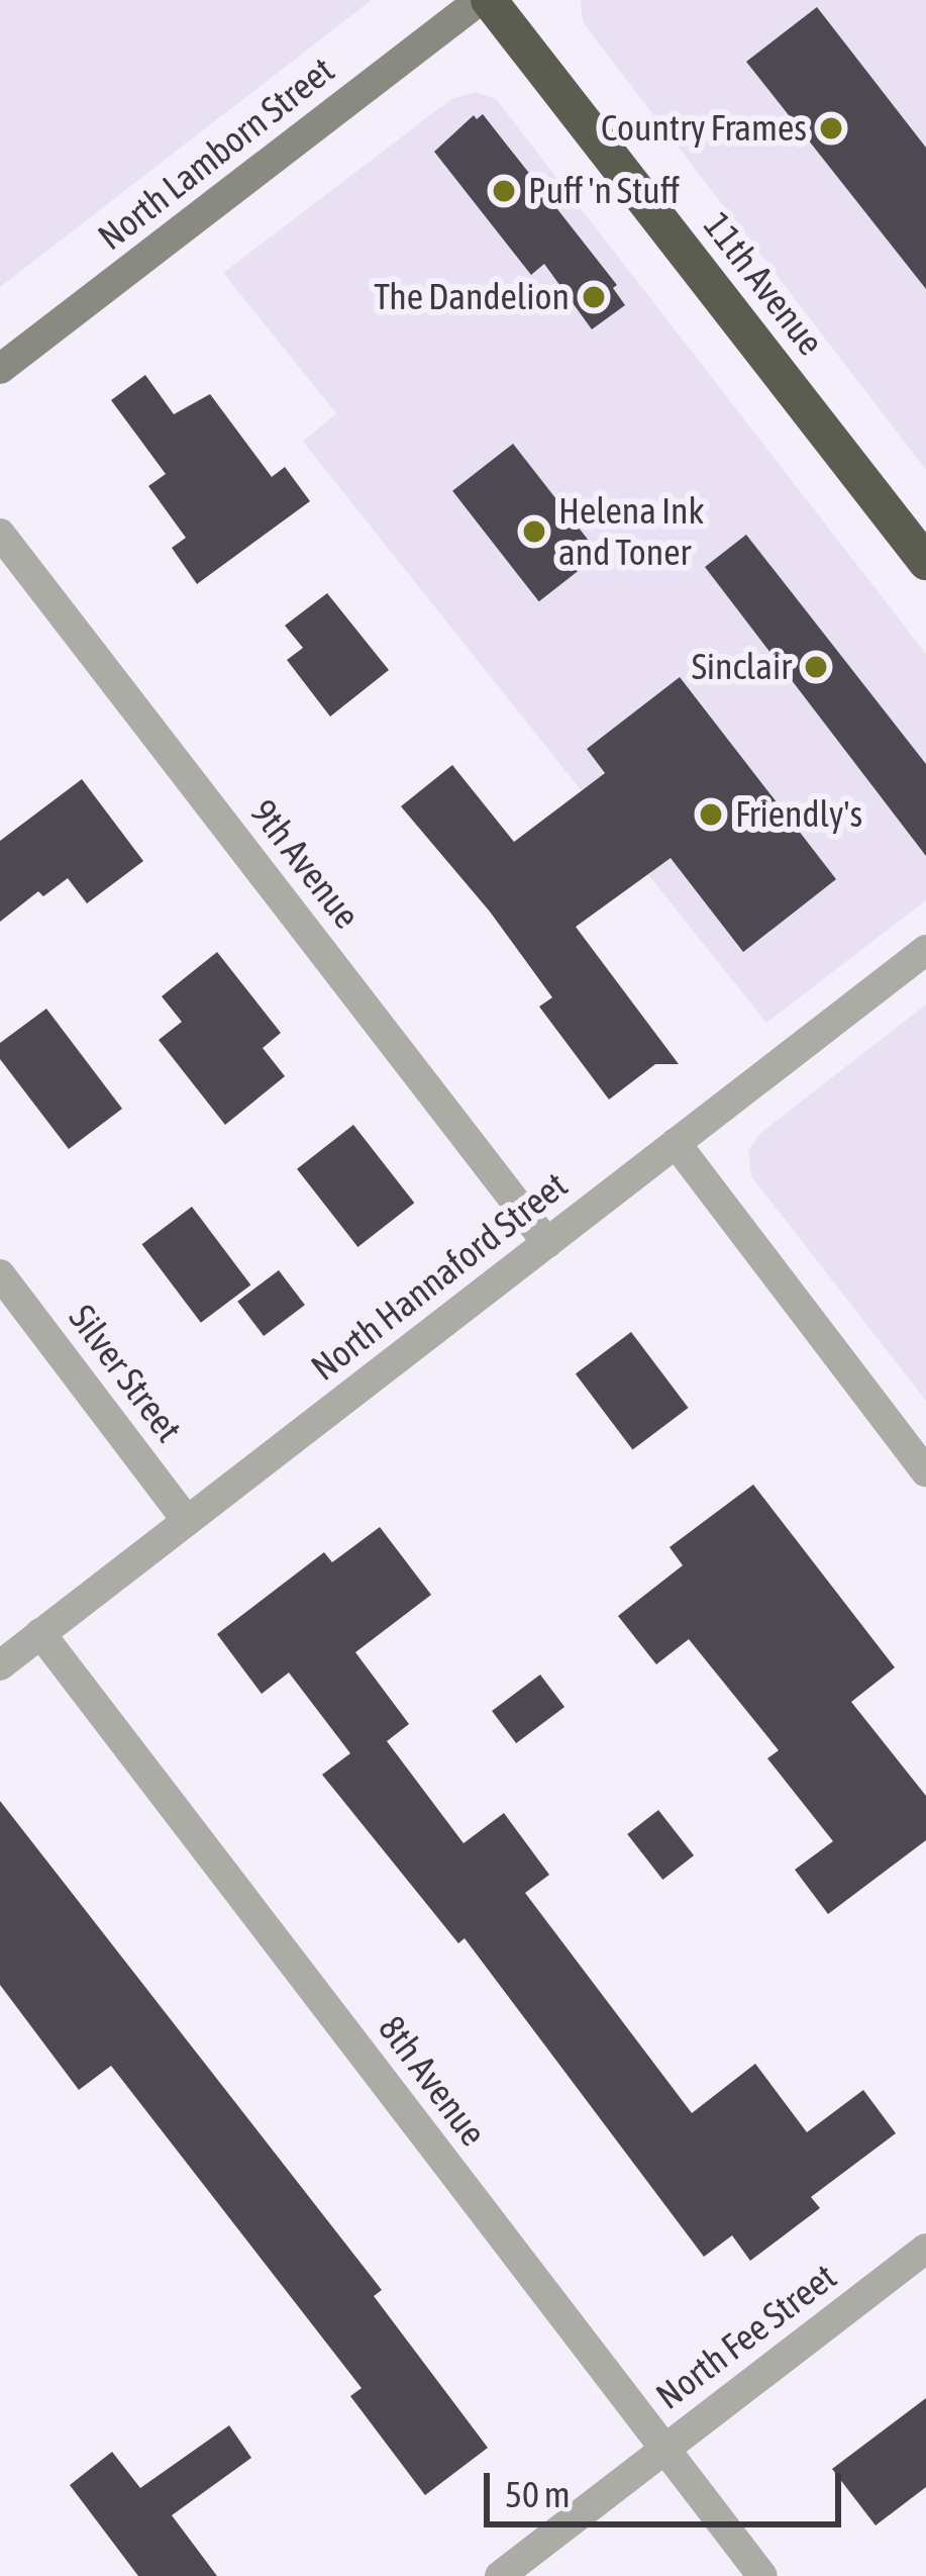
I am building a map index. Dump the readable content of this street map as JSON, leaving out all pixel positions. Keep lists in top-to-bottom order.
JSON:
{
  "streets": {
    "highway": ["11th Avenue"],
    "street": [
      "North Lamborn Street",
      "9th Avenue",
      "North Hannaford Street",
      "Silver Street",
      "8th Avenue",
      "North Fee Street"
    ]
  },
  "crossings": [
    ["North Lamborn Street", "11th Avenue"],
    ["9th Avenue", "North Hannaford Street"],
    ["North Hannaford Street", "Silver Street"],
    ["North Hannaford Street", "8th Avenue"],
    ["8th Avenue", "North Fee Street"]
  ],
  "places": [
    "Country Frames",
    "Puff 'n Stuff",
    "The Dandelion",
    "Helena Ink and Toner",
    "Sinclair",
    "Friendly's"
  ],
  "scale_bar": "50 m"
}
